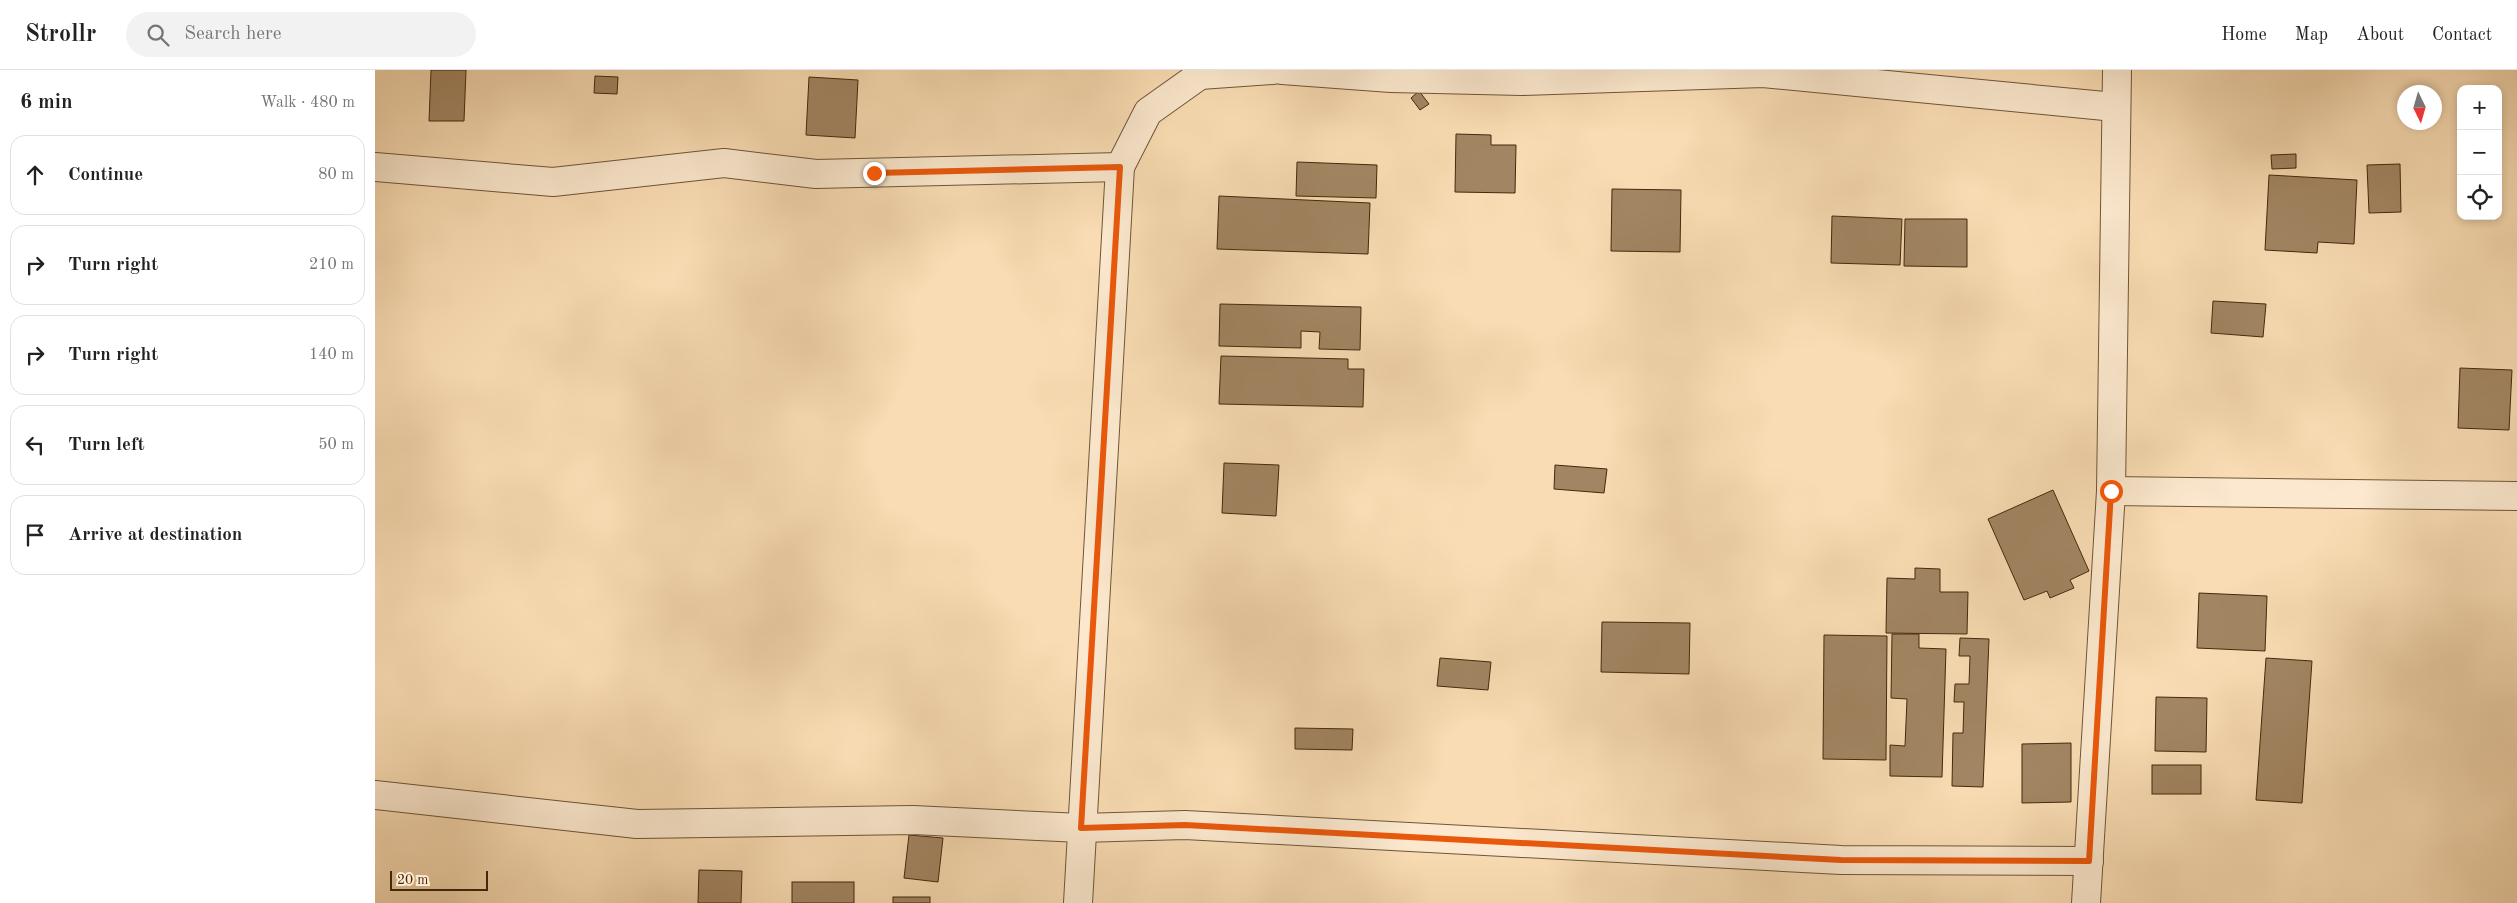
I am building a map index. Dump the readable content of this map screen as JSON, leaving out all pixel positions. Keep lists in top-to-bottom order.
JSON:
{
  "scale_bar": "20 m",
  "north": "bottom",
  "page": {
    "header": "Strollr",
    "search": "Search here",
    "nav": [
      "Home",
      "Map",
      "About",
      "Contact"
    ],
    "heading": ["6 min", "Walk · 480 m"],
    "map_buttons": ["+", "−"],
    "list": [
      ["Continue", "80 m"],
      ["Turn right", "210 m"],
      ["Turn right", "140 m"],
      ["Turn left", "50 m"],
      "Arrive at destination"
    ],
    "scale": "20 m"
  }
}
